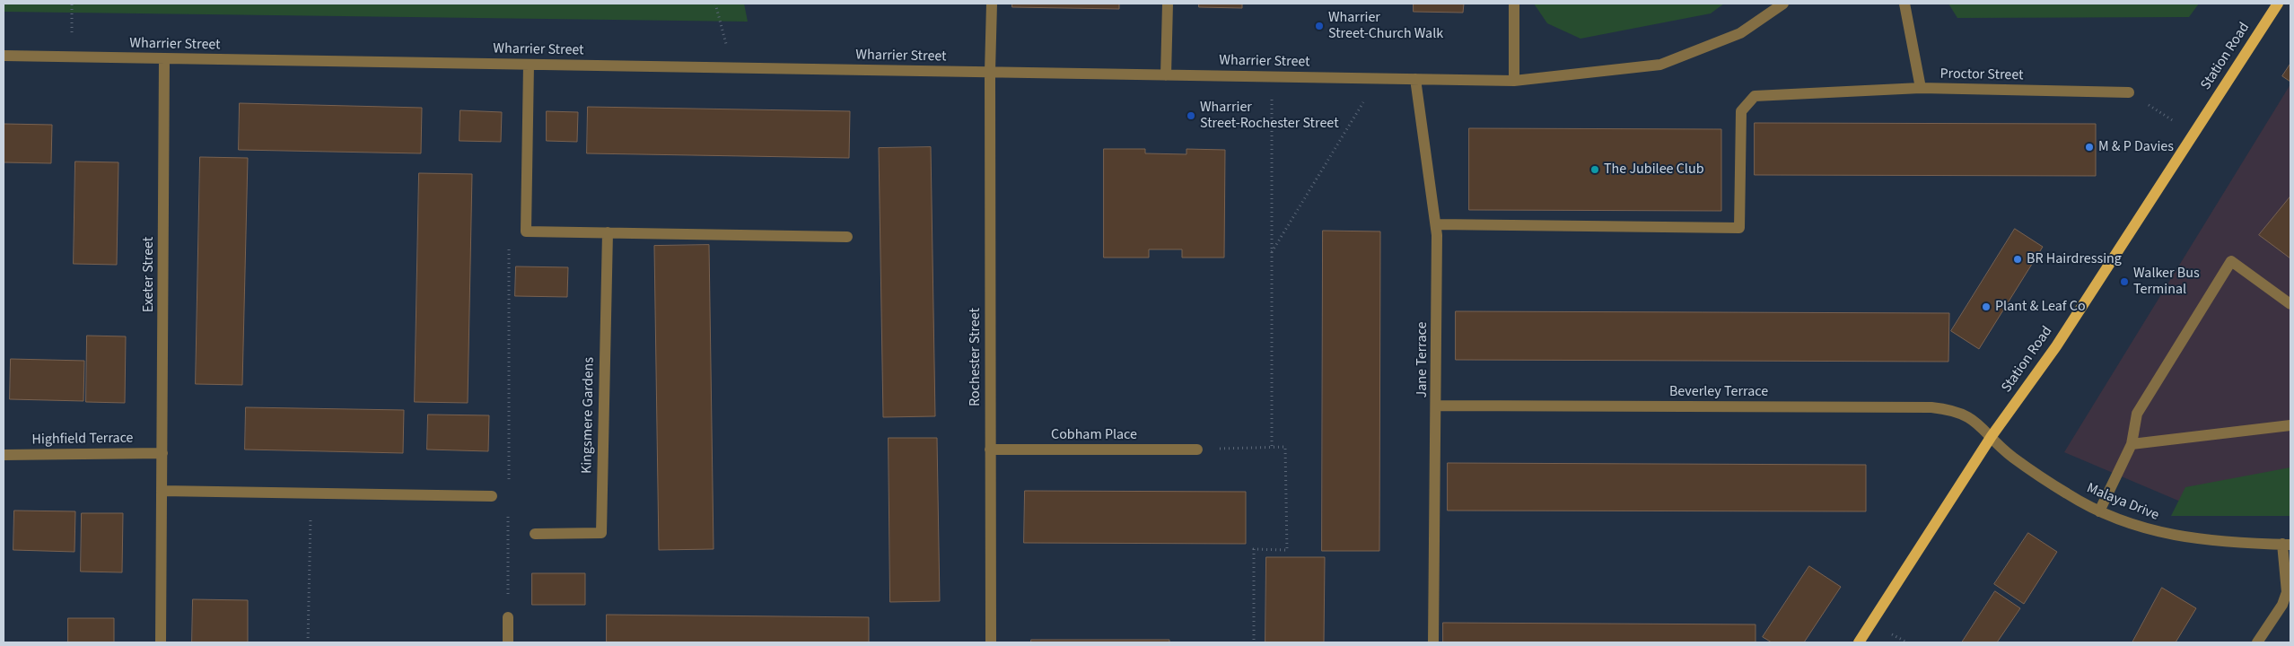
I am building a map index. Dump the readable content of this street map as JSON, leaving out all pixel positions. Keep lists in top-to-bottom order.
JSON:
{
  "streets": {
    "main road": ["Station Road"],
    "street": [
      "Wharrier Street",
      "Proctor Street",
      "Exeter Street",
      "Rochester Street",
      "Jane Terrace",
      "Beverley Terrace",
      "Kingsmere Gardens",
      "Cobham Place",
      "Highfield Terrace",
      "Malaya Drive"
    ]
  },
  "crossings": [
    ["Wharrier Street", "Exeter Street"],
    ["Wharrier Street", "Rochester Street"],
    ["Wharrier Street", "Jane Terrace"],
    ["Station Road", "Beverley Terrace"],
    ["Station Road", "Malaya Drive"],
    ["Exeter Street", "Highfield Terrace"],
    ["Rochester Street", "Cobham Place"],
    ["Jane Terrace", "Beverley Terrace"],
    ["Beverley Terrace", "Malaya Drive"]
  ],
  "places": [
    "Wharrier Street-Church Walk",
    "Wharrier Street-Rochester Street",
    "M & P Davies",
    "The Jubilee Club",
    "BR Hairdressing",
    "Walker Bus Terminal",
    "Plant & Leaf Co"
  ]
}
